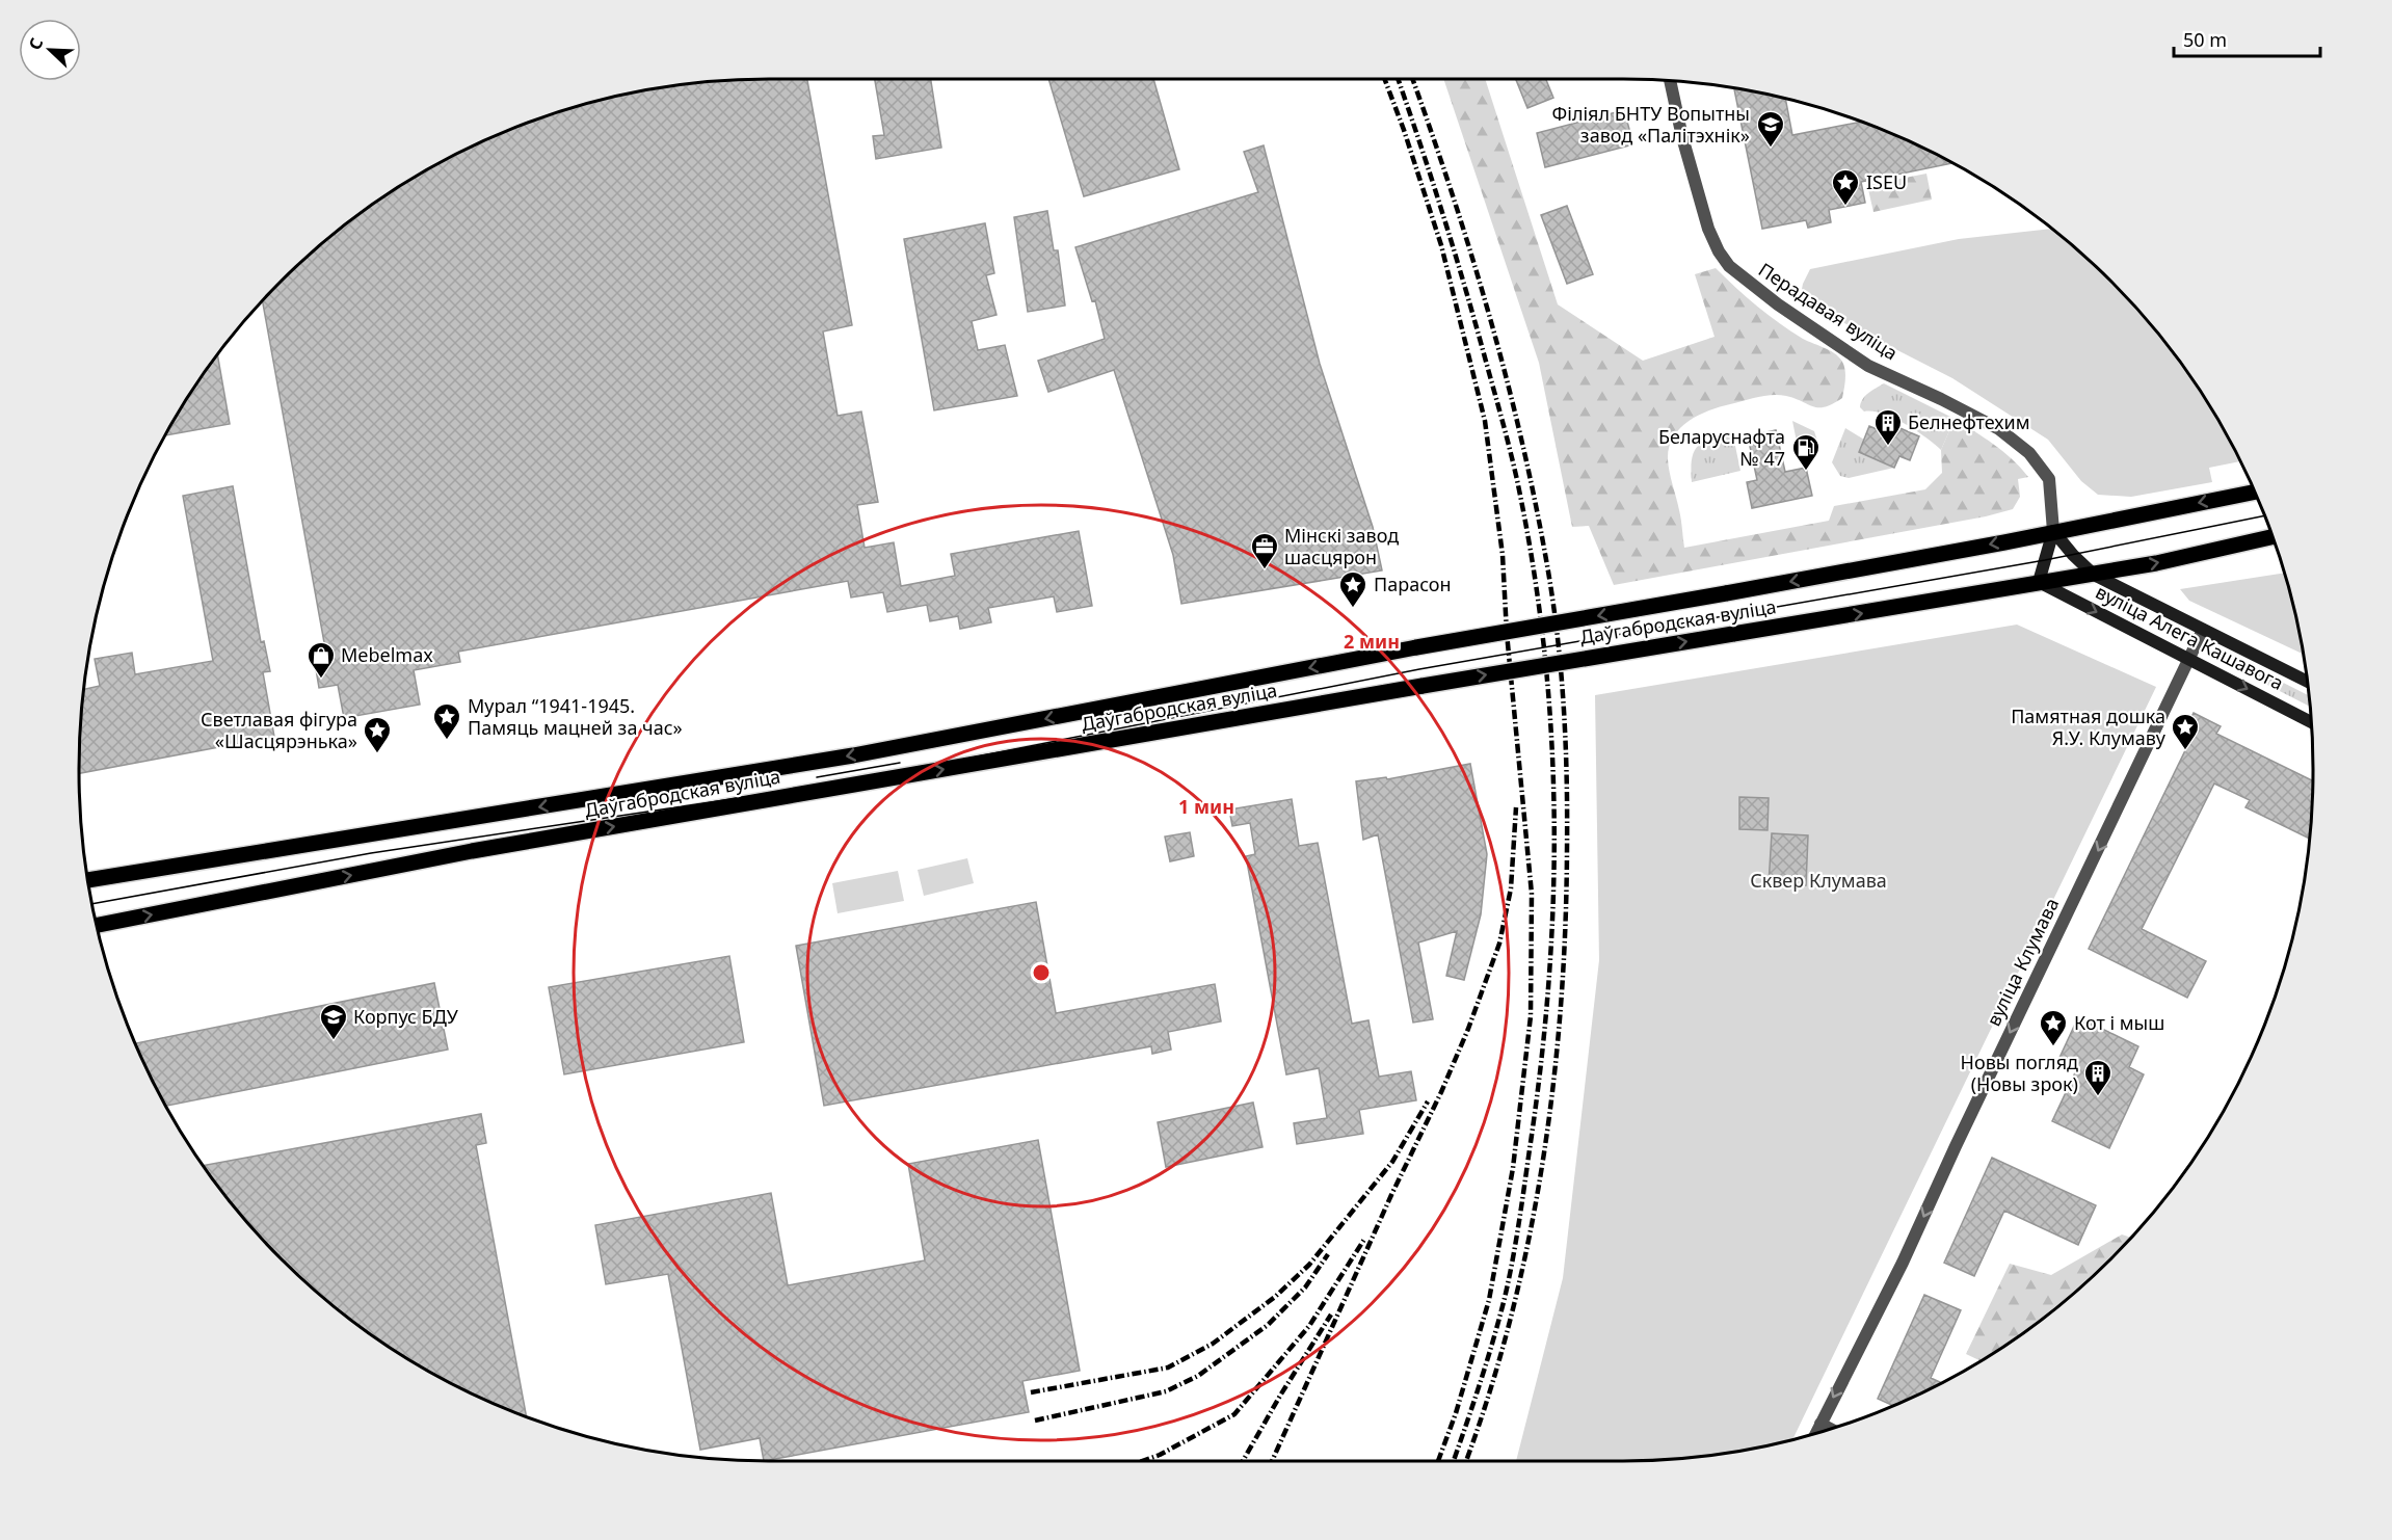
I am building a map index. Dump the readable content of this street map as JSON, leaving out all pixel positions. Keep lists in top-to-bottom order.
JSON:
{
  "streets": {
    "main road": ["Перадавая вуліца", "Даўгабродская вуліца", "вуліца Алега Кашавога"],
    "street": ["вуліца Клумава"]
  },
  "crossings": [
    ["Перадавая вуліца", "Даўгабродская вуліца"],
    ["Перадавая вуліца", "вуліца Алега Кашавога"],
    ["Даўгабродская вуліца", "вуліца Алега Кашавога"],
    ["вуліца Алега Кашавога", "вуліца Клумава"]
  ],
  "one_way": ["вуліца Клумава"],
  "parks": ["Сквер Клумава"],
  "places": {
    "school or university": ["Філіял БНТУ Вопытны завод «Палітэхнік»", "Корпус БДУ"],
    "place": [
      "ISEU",
      "Парасон",
      "Мурал “1941-1945. Памяць мацней за час»",
      "Памятная дошка Я.У. Клумаву",
      "Светлавая фігура «Шасцярэнька»",
      "Кот і мыш"
    ],
    "building": ["Белнефтехим", "Новы погляд (Новы зрок)"],
    "fuel station": ["Беларуснафта № 47"],
    "office": ["Мінскі завод шасцярон"],
    "shop": ["Mebelmax"]
  },
  "scale_bar": "50 m",
  "north": "top left",
  "rings": ["2 мин", "1 мин"]
}
